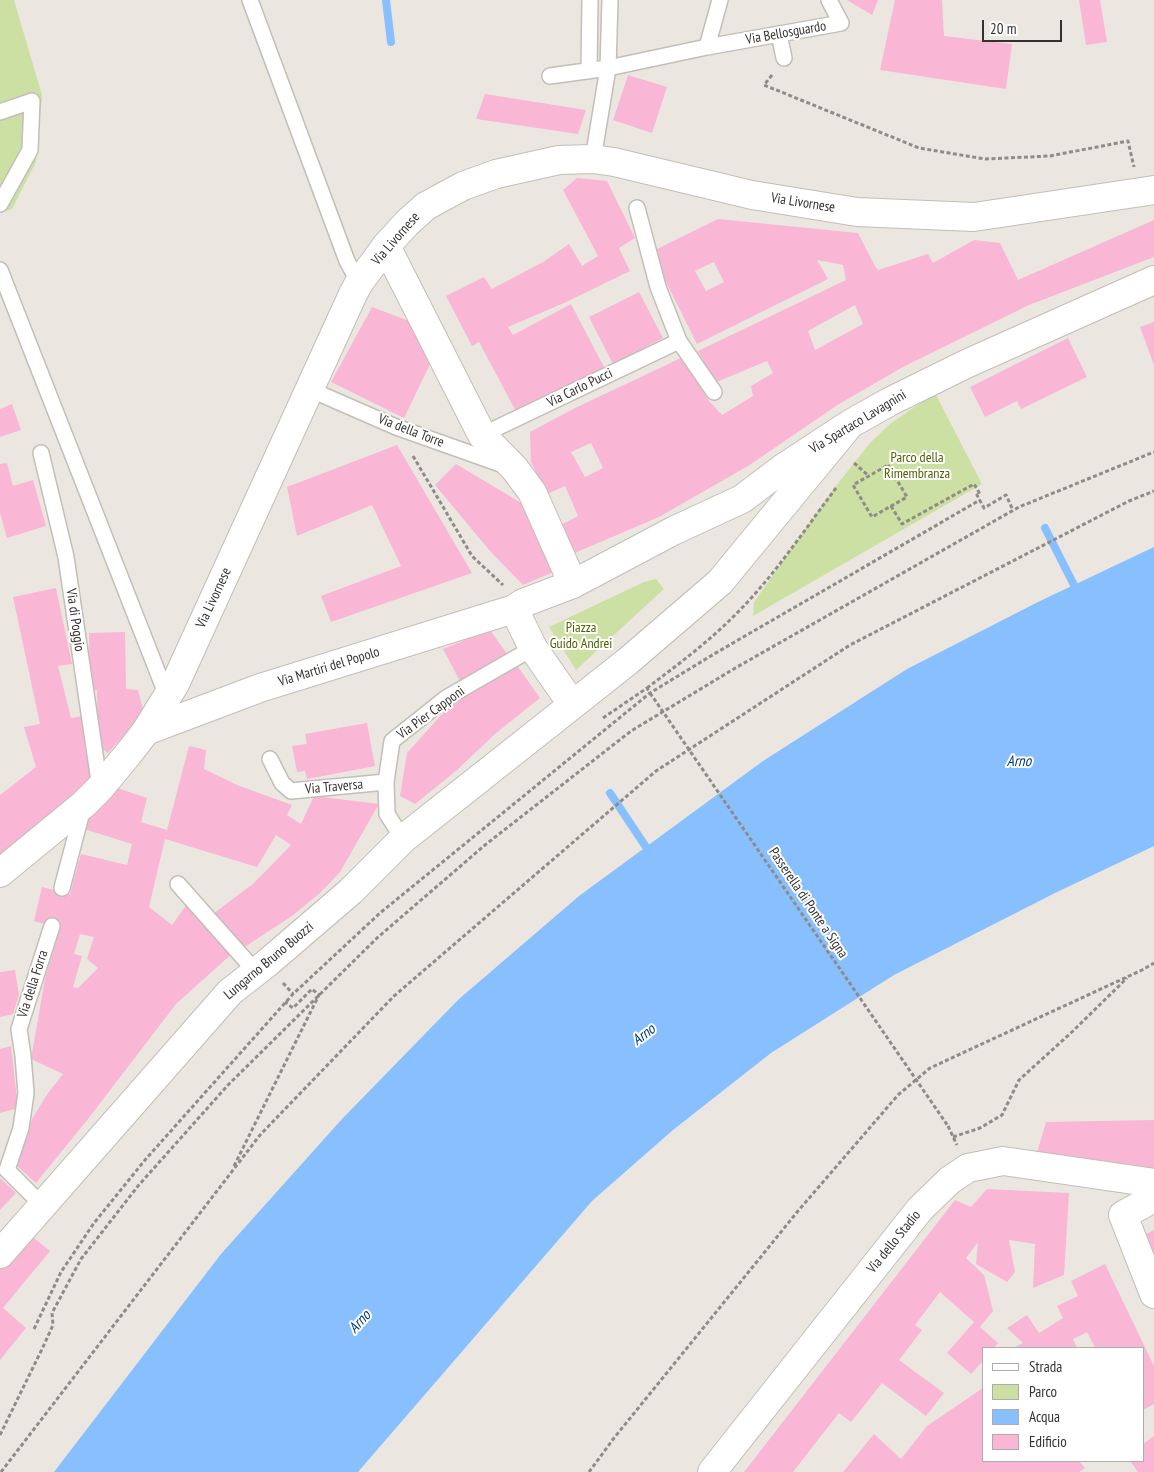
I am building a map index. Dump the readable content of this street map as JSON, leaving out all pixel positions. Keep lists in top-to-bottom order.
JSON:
{
  "streets": {
    "street": [
      "Via Livornese",
      "Via Spartaco Lavagnini",
      "Via Martiri del Popolo",
      "Lungarno Bruno Buozzi",
      "Via dello Stadio"
    ],
    "lane": [
      "Via Bellosguardo",
      "Via Carlo Pucci",
      "Via della Torre",
      "Via di Poggio",
      "Via Pier Capponi",
      "Via Traversa",
      "Via della Forra"
    ],
    "path": ["Passerella di Ponte a Signa"]
  },
  "crossings": [
    ["Via Livornese", "Via della Torre"],
    ["Via Livornese", "Via di Poggio"],
    ["Via Livornese", "Via Martiri del Popolo"],
    ["Via Spartaco Lavagnini", "Via Martiri del Popolo"],
    ["Via Pier Capponi", "Via Traversa"],
    ["Via Pier Capponi", "Lungarno Bruno Buozzi"],
    ["Lungarno Bruno Buozzi", "Via della Forra"]
  ],
  "water": ["Arno"],
  "parks": ["Parco della Rimembranza", "Piazza Guido Andrei"],
  "legend": [
    "Strada",
    "Parco",
    "Acqua",
    "Edificio"
  ],
  "scale_bar": "20 m"
}
